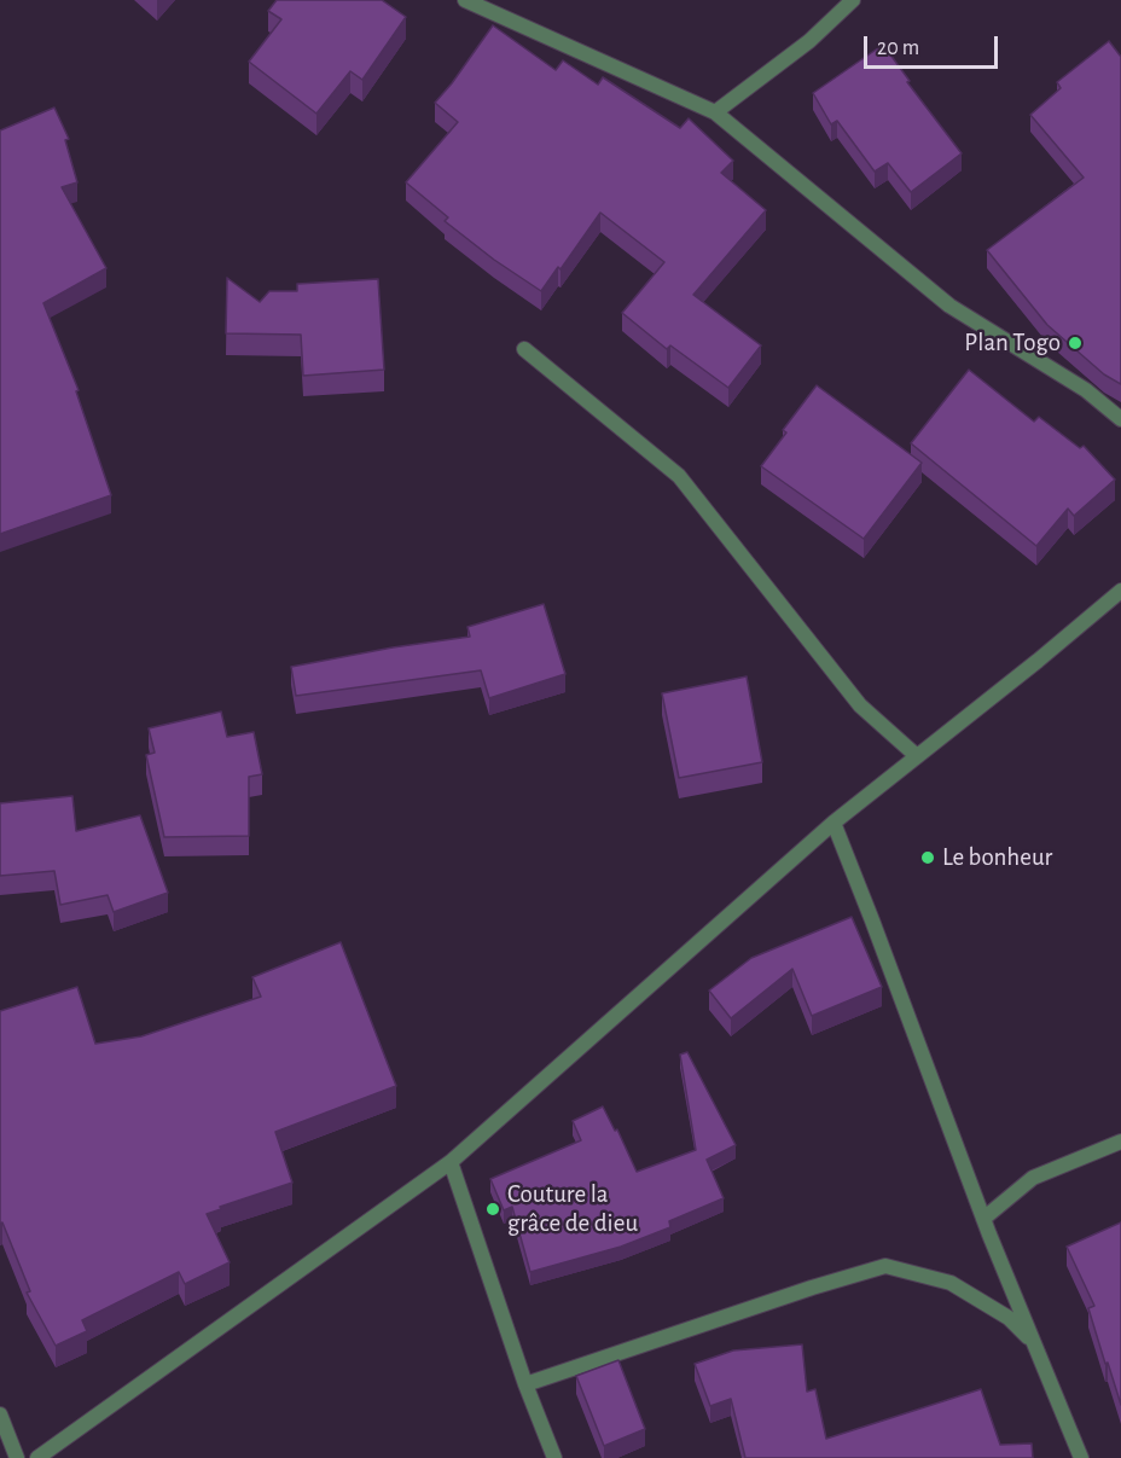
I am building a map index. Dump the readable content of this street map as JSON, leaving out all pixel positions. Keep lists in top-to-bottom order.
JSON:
{
  "places": ["Plan Togo", "Le bonheur", "Couture la grâce de dieu"],
  "scale_bar": "20 m"
}
